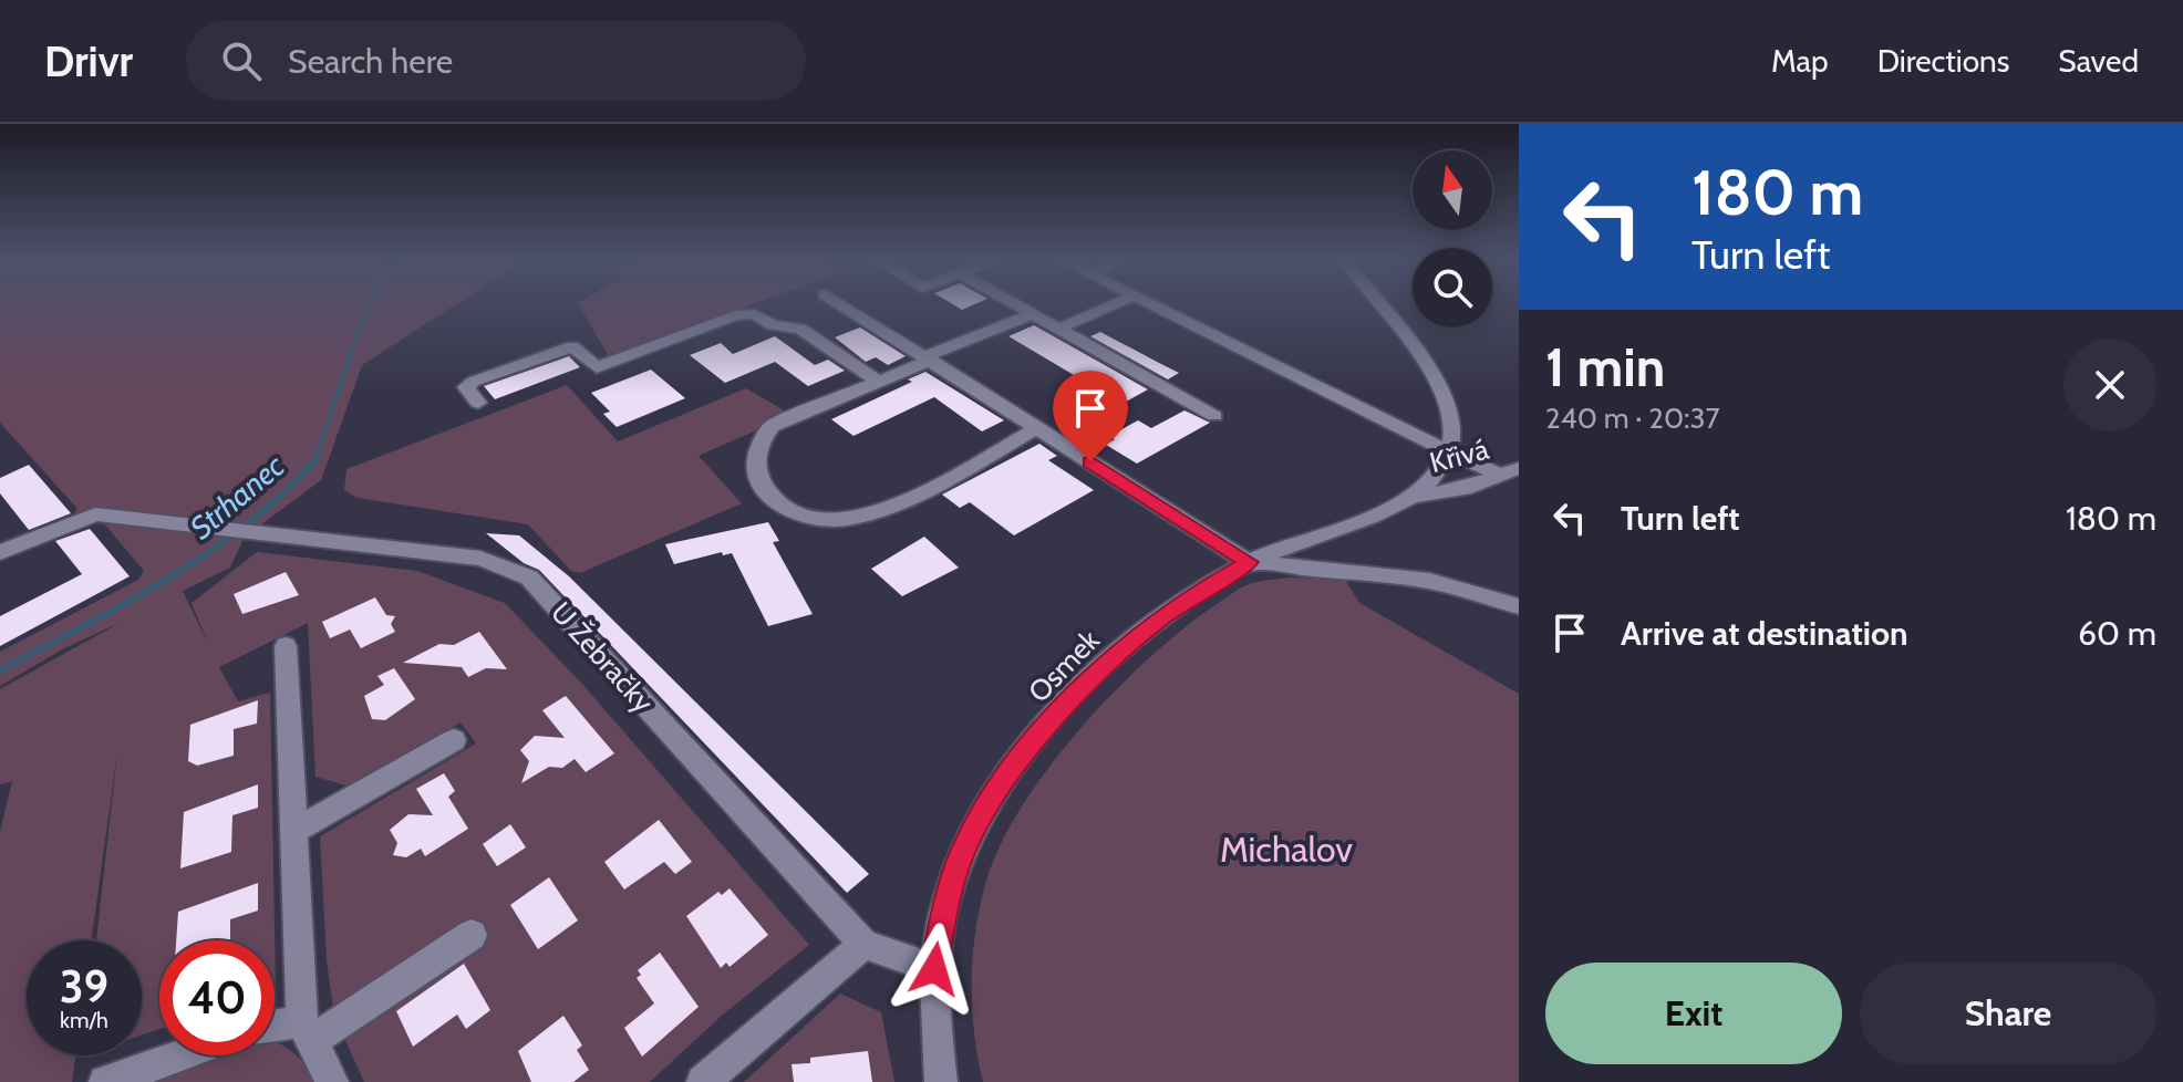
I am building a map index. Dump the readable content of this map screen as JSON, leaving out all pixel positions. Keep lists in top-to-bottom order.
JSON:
{
  "streets": {
    "street": ["Křivá", "U Žebračky", "Osmek"]
  },
  "crossings": [
    ["Křivá", "Osmek"],
    ["U Žebračky", "Osmek"]
  ],
  "water": ["Strhanec"],
  "parks": ["Michalov"],
  "north": "top",
  "page": {
    "header": "Drivr",
    "search": "Search here",
    "nav": ["Map", "Directions", "Saved"],
    "turn": ["180 m", "Turn left"],
    "heading": ["1 min", "240 m · 20:37"],
    "list": [
      {
        "name": "Turn left",
        "value": "180 m"
      },
      {
        "name": "Arrive at destination",
        "value": "60 m"
      }
    ],
    "speed": "39 km/h",
    "limit": "40",
    "buttons": ["Exit", "Share"]
  }
}
